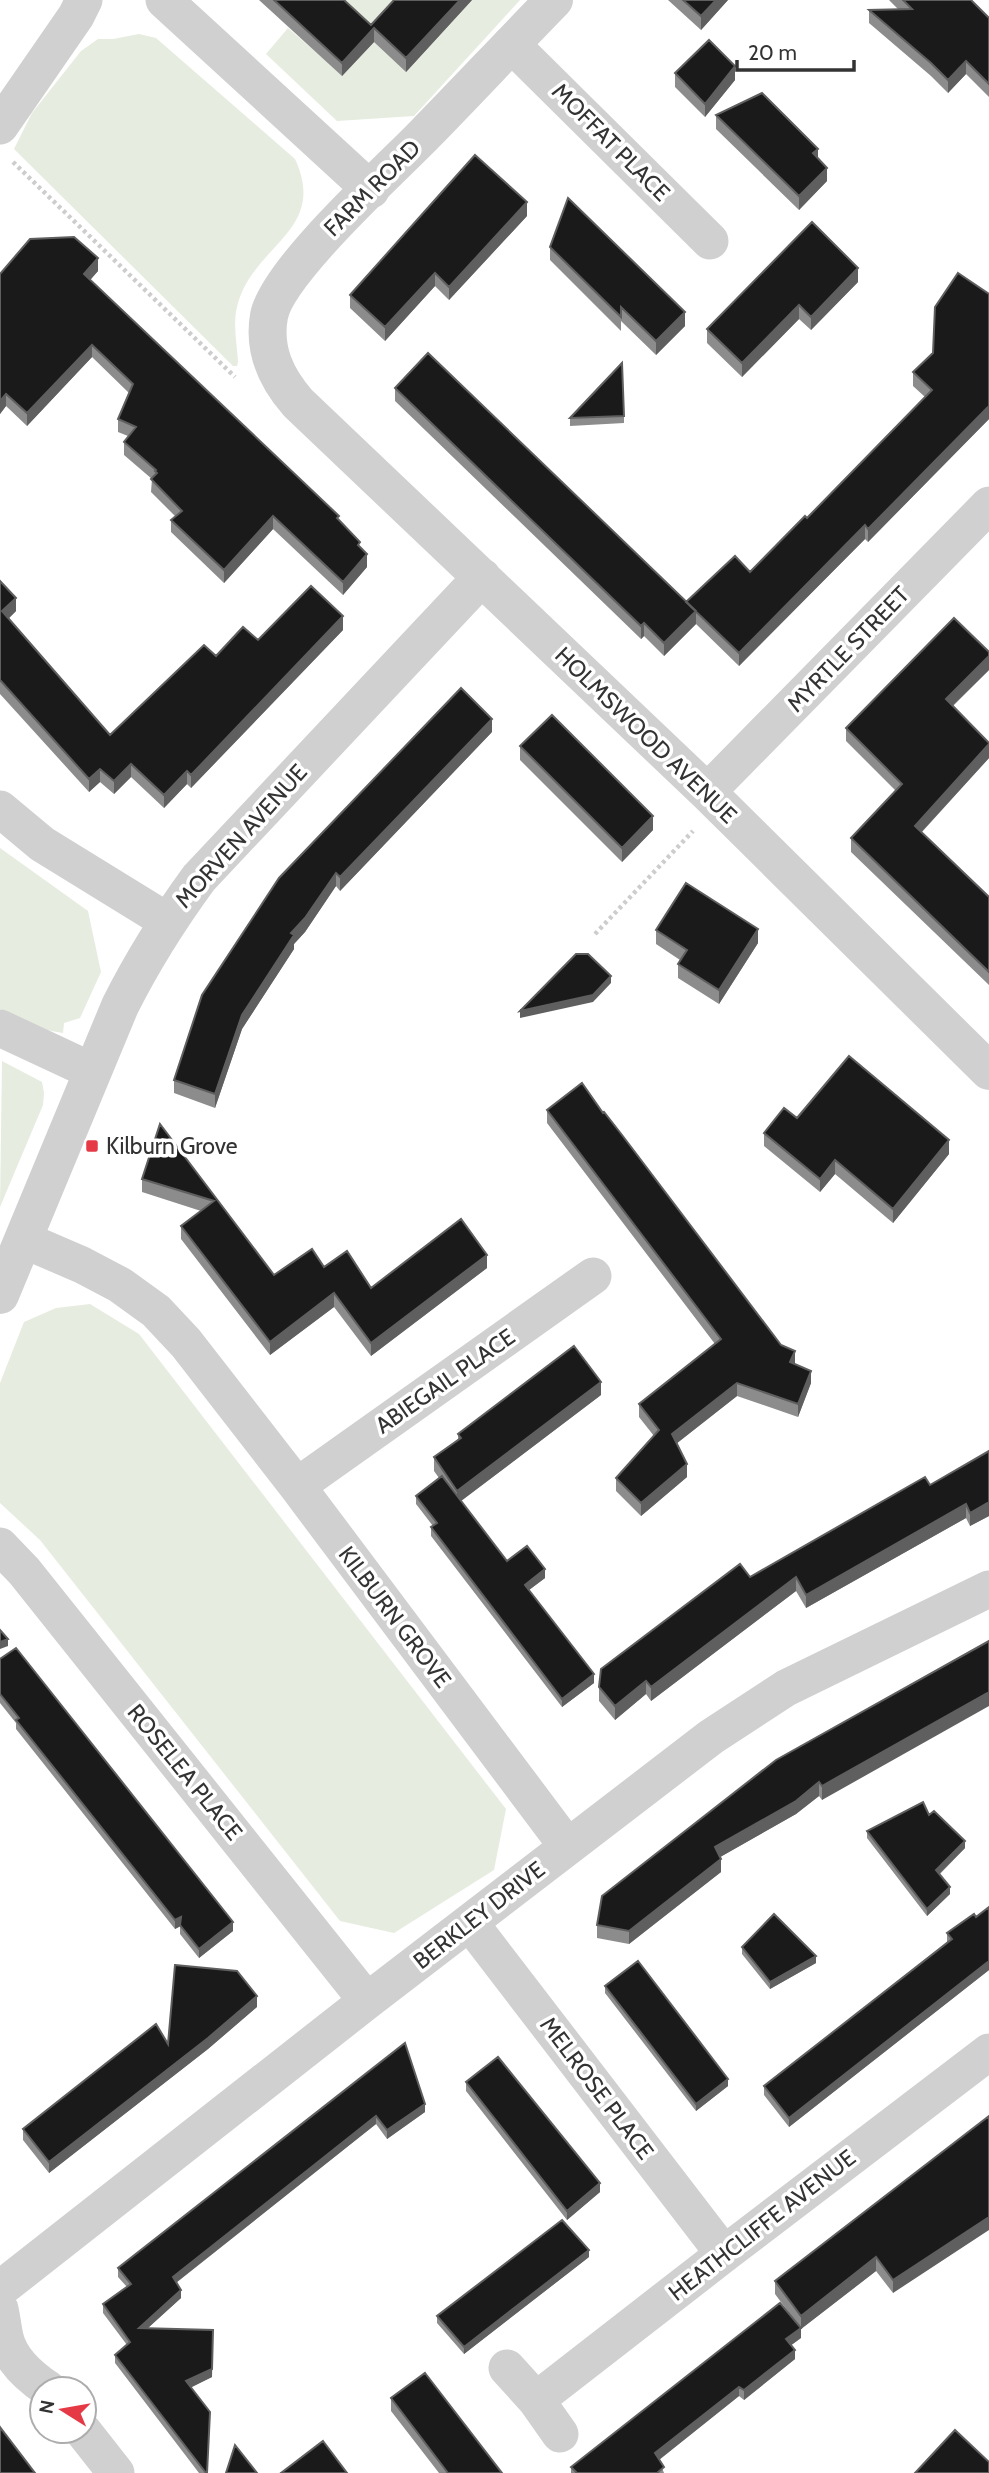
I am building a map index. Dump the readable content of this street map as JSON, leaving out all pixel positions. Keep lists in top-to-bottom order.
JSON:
{
  "streets": {
    "street": [
      "MOFFAT PLACE",
      "FARM ROAD",
      "MYRTLE STREET",
      "HOLMSWOOD AVENUE",
      "MORVEN AVENUE",
      "ABIEGAIL PLACE",
      "KILBURN GROVE",
      "ROSELEA PLACE",
      "BERKLEY DRIVE",
      "MELROSE PLACE",
      "HEATHCLIFFE AVENUE"
    ]
  },
  "crossings": [
    ["MOFFAT PLACE", "FARM ROAD"],
    ["FARM ROAD", "HOLMSWOOD AVENUE"],
    ["MYRTLE STREET", "HOLMSWOOD AVENUE"],
    ["HOLMSWOOD AVENUE", "MORVEN AVENUE"],
    ["MORVEN AVENUE", "KILBURN GROVE"],
    ["ABIEGAIL PLACE", "KILBURN GROVE"],
    ["KILBURN GROVE", "BERKLEY DRIVE"],
    ["ROSELEA PLACE", "BERKLEY DRIVE"],
    ["BERKLEY DRIVE", "MELROSE PLACE"],
    ["MELROSE PLACE", "HEATHCLIFFE AVENUE"]
  ],
  "places": {
    "transit": ["Kilburn Grove"]
  },
  "scale_bar": "20 m",
  "north": "left"
}
